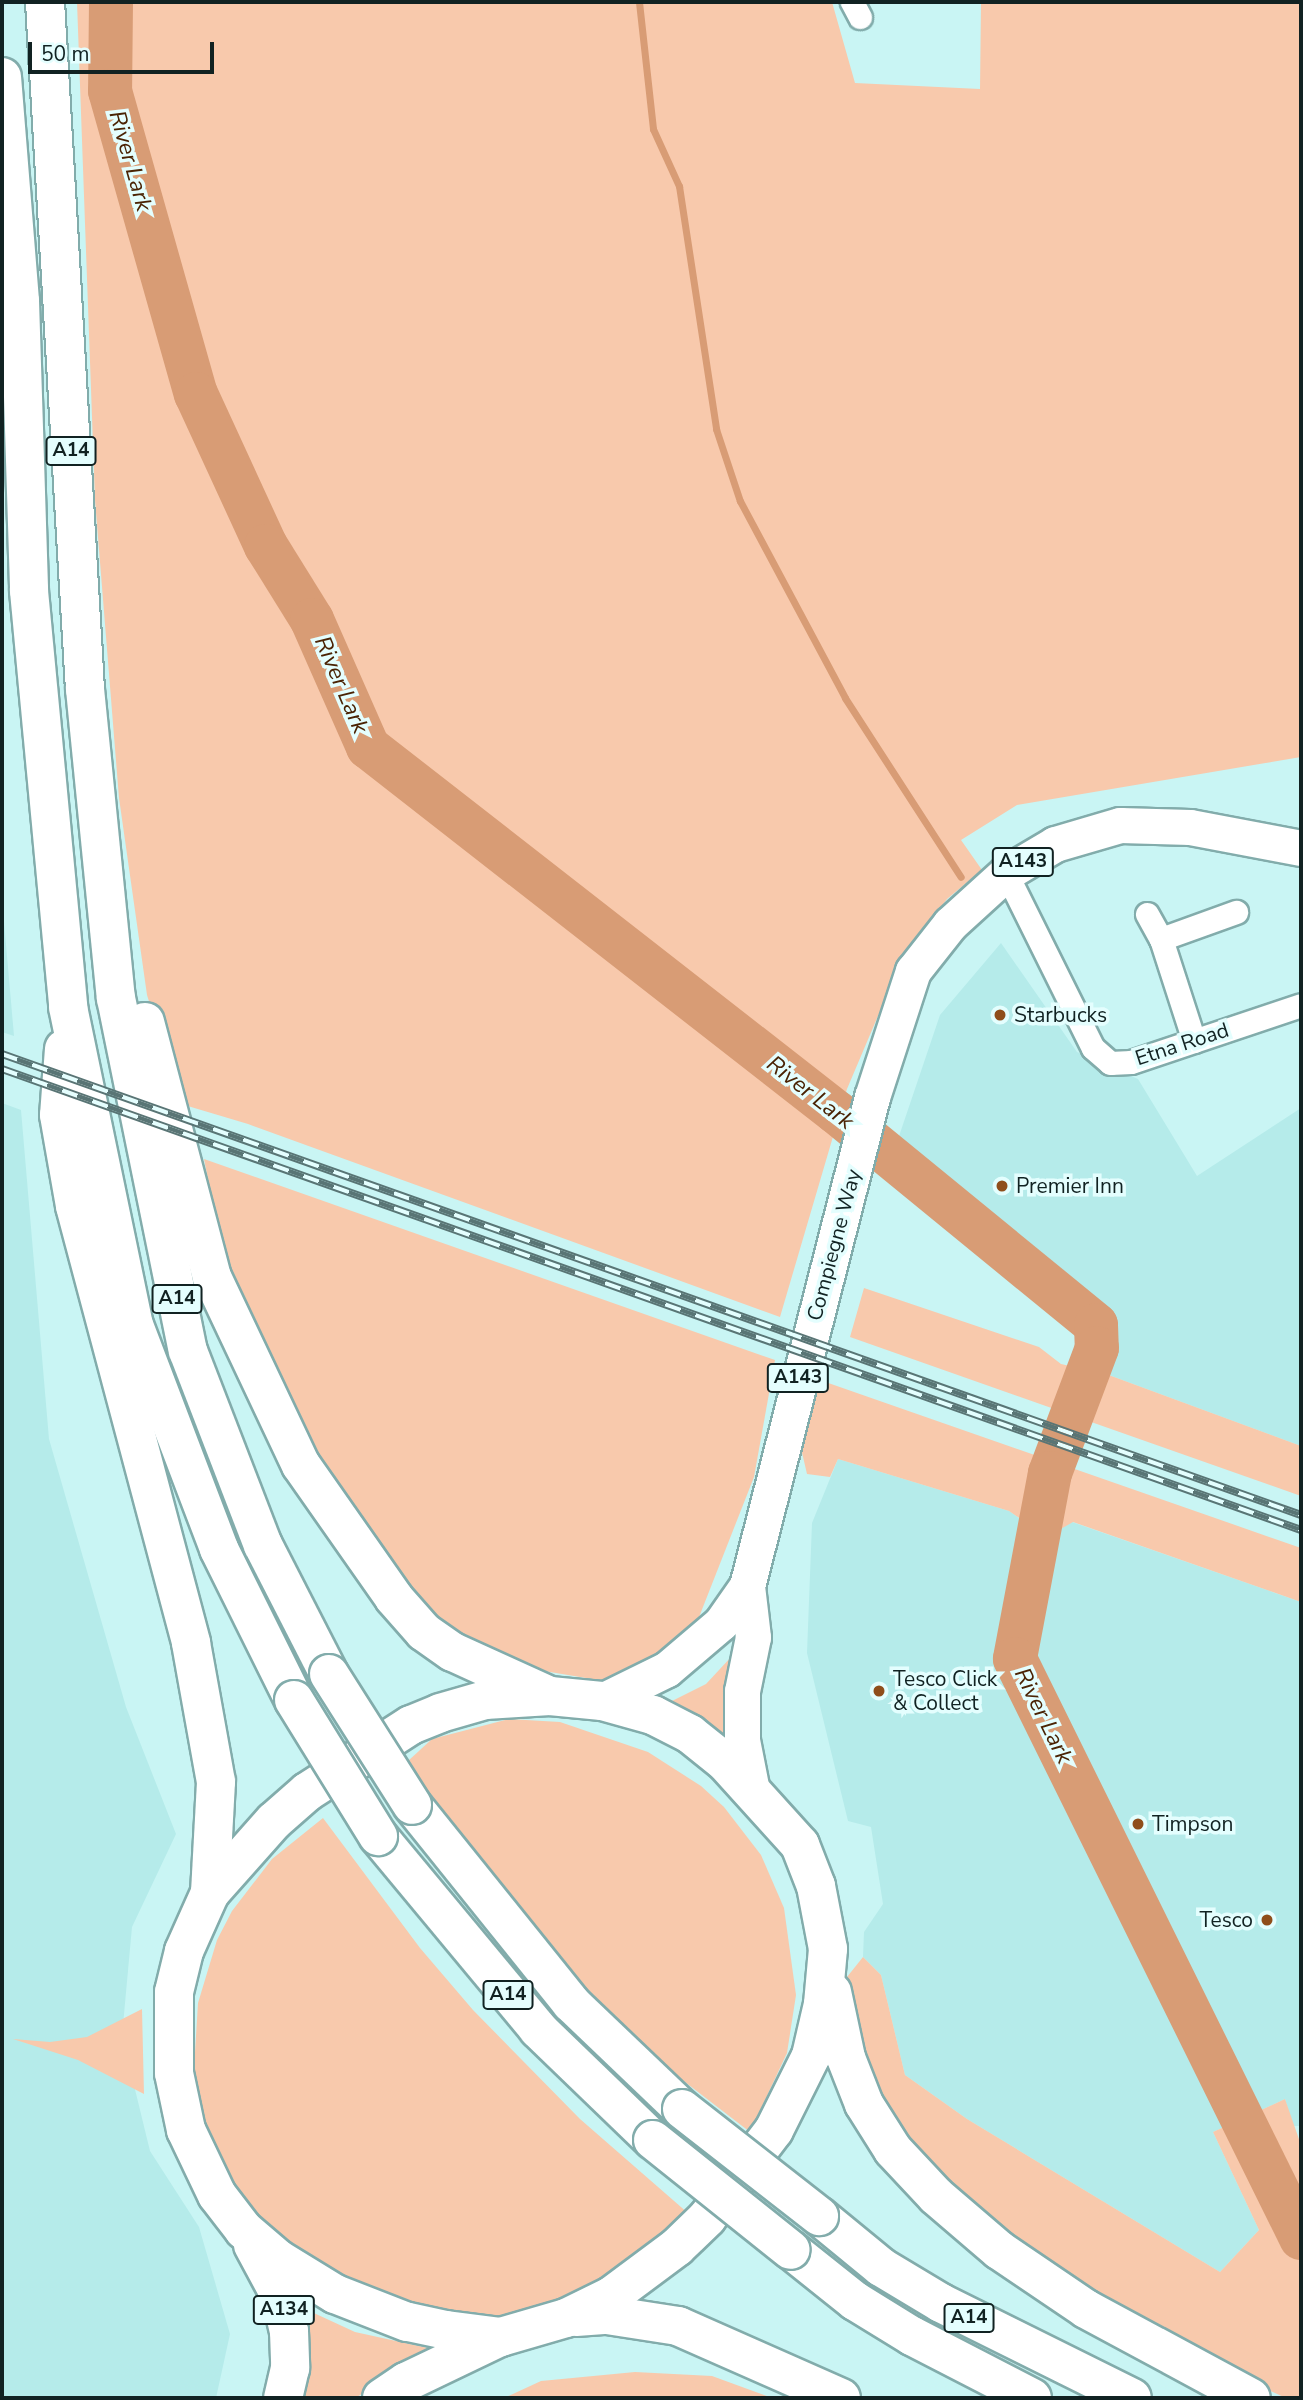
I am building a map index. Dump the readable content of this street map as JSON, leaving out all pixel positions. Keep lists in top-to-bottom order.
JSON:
{
  "streets": {
    "highway": ["A14", "A134"],
    "main road": ["A143", "Compiegne Way"],
    "street": ["Etna Road"]
  },
  "crossings": [
    ["Etna Road", "Compiegne Way"]
  ],
  "water": ["River Lark"],
  "places": [
    "Starbucks",
    "Premier Inn",
    "Tesco Click & Collect",
    "Timpson",
    "Tesco"
  ],
  "scale_bar": "50 m"
}
